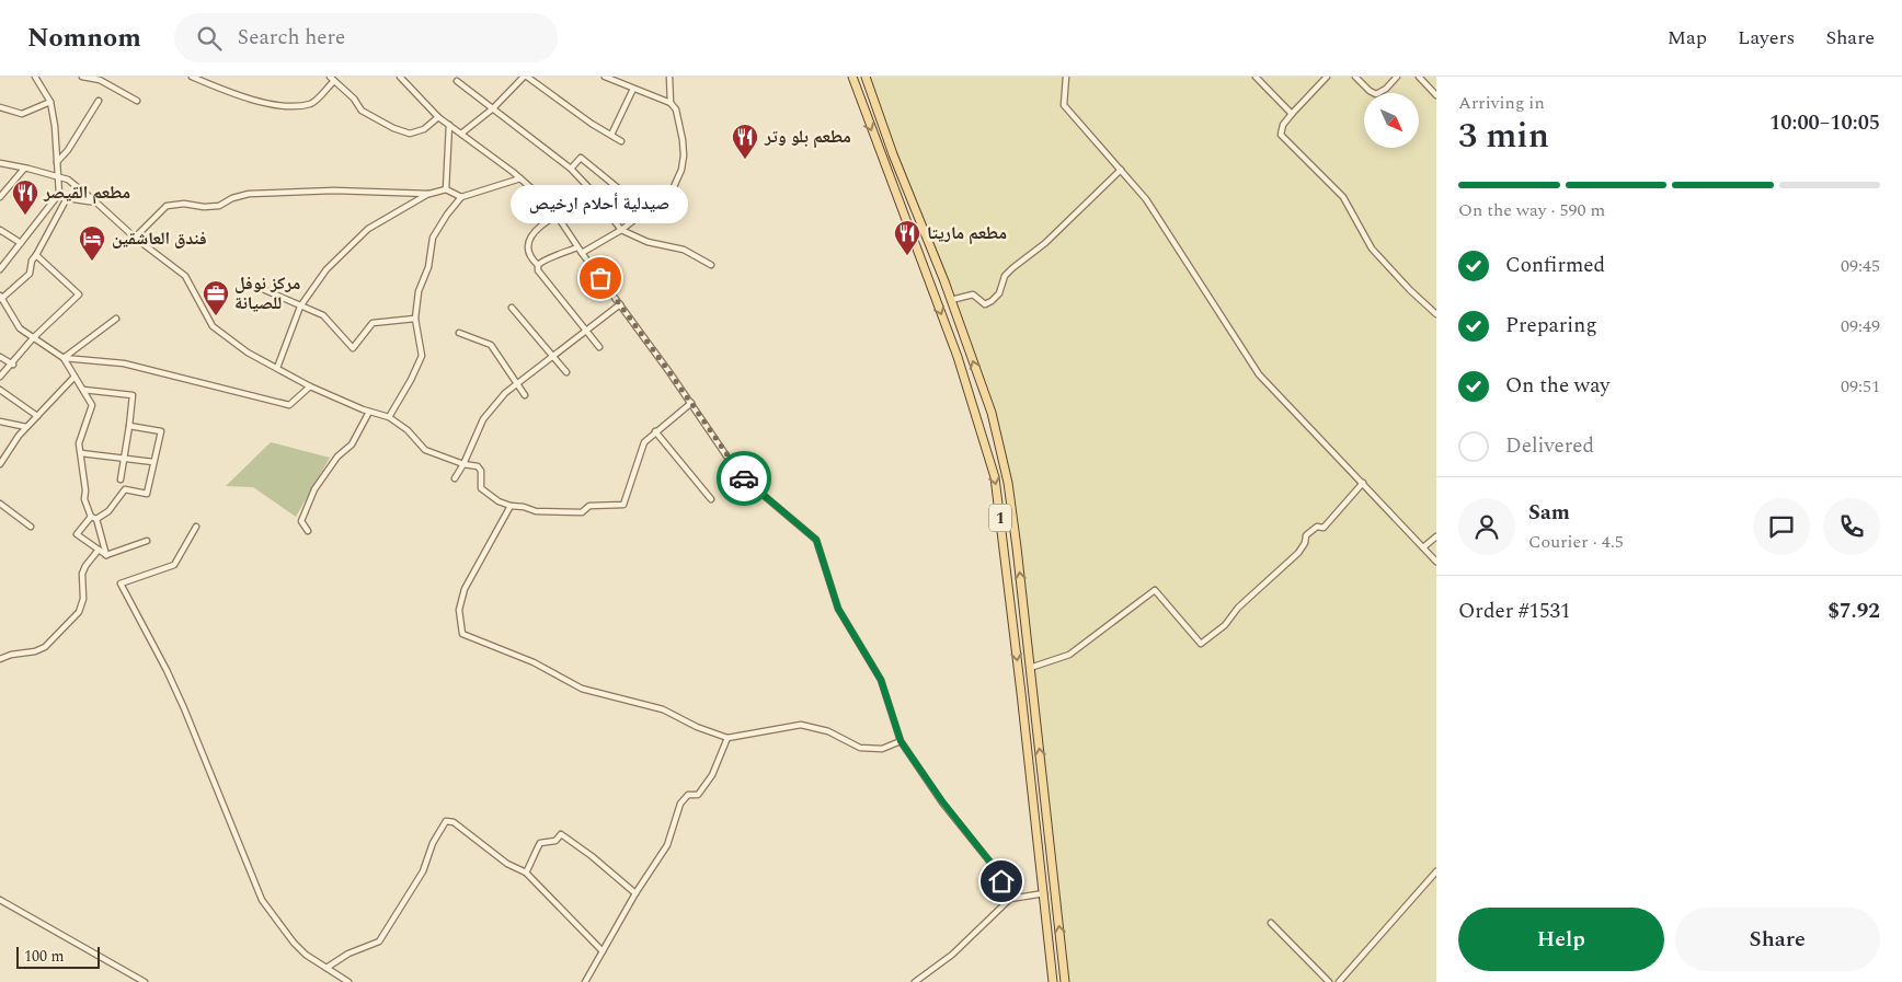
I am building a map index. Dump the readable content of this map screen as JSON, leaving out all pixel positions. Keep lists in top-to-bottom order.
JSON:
{
  "streets": {
    "main road": ["1"]
  },
  "places": {
    "restaurant": ["مطعم بلو وتر", "مطعم القيصر", "مطعم ماريتا"],
    "hotel": ["فندق العاشقين"],
    "other": ["صيدلية أحلام ارخيص"],
    "office": ["مركز نوفل للصيانة"]
  },
  "scale_bar": "100 m",
  "north": "bottom right",
  "page": {
    "header": "Nomnom",
    "search": "Search here",
    "nav": ["Map", "Layers", "Share"],
    "heading": ["3 min", "Arriving in", "10:00–10:05"],
    "panel": [
      "Sam",
      "Courier · 4.5",
      "Order #1531",
      "$7.92"
    ],
    "bar": "On the way · 590 m",
    "bubble": "صيدلية أحلام ارخيص",
    "list": [
      ["Confirmed", "09:45"],
      ["Preparing", "09:49"],
      ["On the way", "09:51"],
      "Delivered"
    ],
    "buttons": ["Help", "Share"],
    "scale": "100 m"
  }
}
